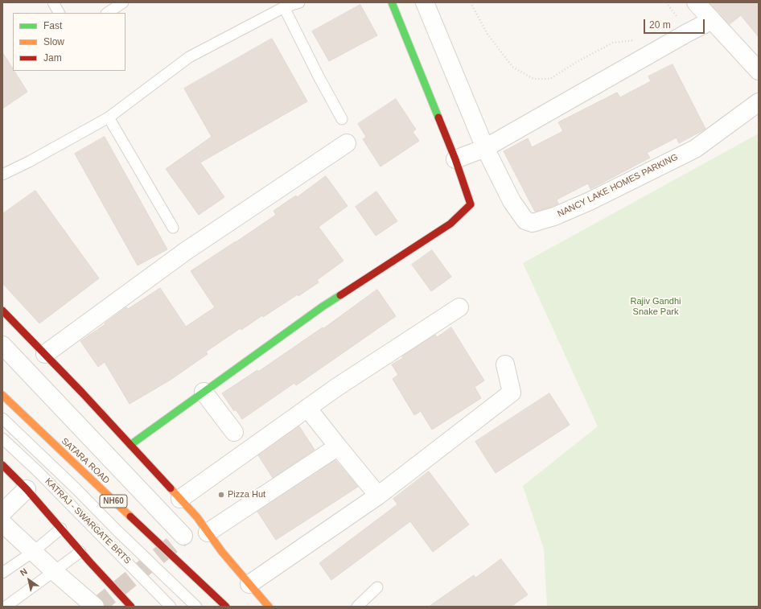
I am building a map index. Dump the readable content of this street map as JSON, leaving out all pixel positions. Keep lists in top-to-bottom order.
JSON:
{
  "streets": {
    "main road": ["SATARA ROAD", "NH60"],
    "street": ["NANCY LAKE HOMES PARKING"],
    "lane": ["KATRAJ - SWARGATE BRTS"]
  },
  "parks": ["Rajiv Gandhi Snake Park"],
  "places": ["Pizza Hut"],
  "legend": ["Fast", "Slow", "Jam"],
  "scale_bar": "20 m",
  "north": "top left"
}
